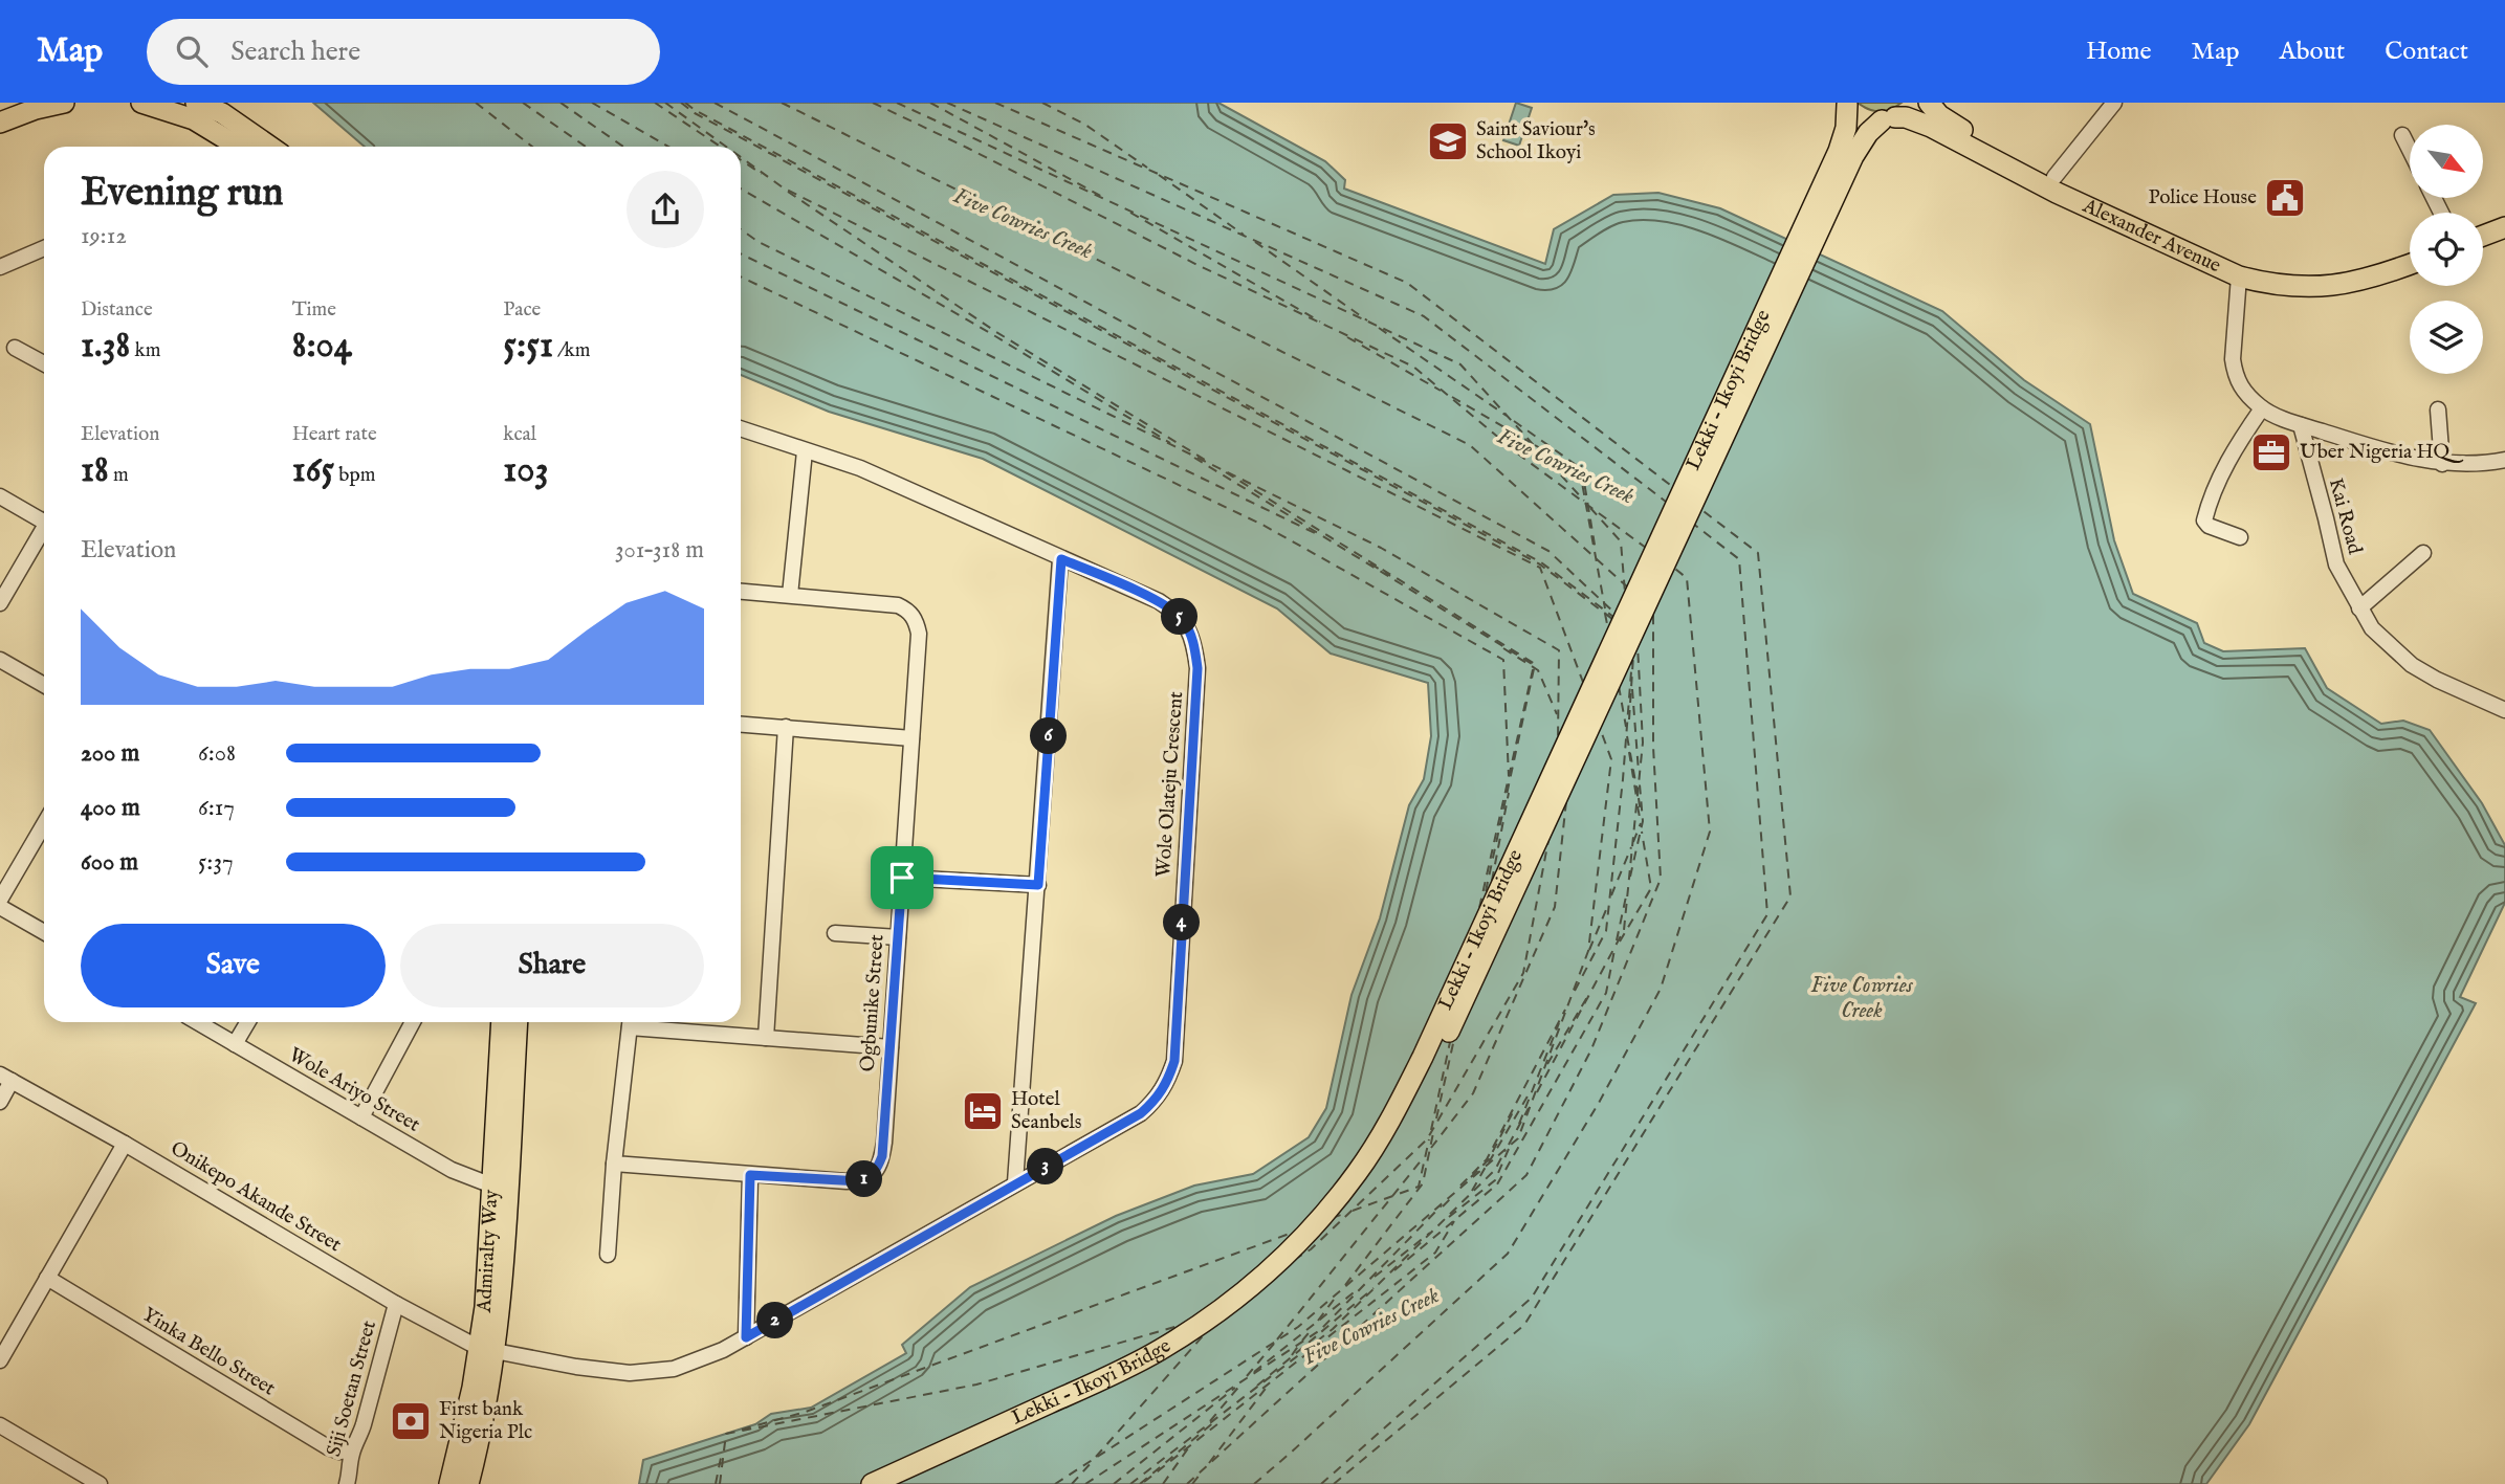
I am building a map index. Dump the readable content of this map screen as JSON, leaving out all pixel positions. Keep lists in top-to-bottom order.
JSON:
{
  "streets": {
    "main road": ["Alexander Avenue", "Lekki - Ikoyi Bridge", "Admiralty Way"],
    "street": [
      "Kai Road",
      "Wole Olateju Crescent",
      "Ogbunike Street",
      "Wole Ariyo Street",
      "Onikepo Akande Street",
      "Yinka Bello Street",
      "Siji Soetan Street"
    ]
  },
  "crossings": [
    ["Wole Olateju Crescent", "Onikepo Akande Street"],
    ["Wole Olateju Crescent", "Admiralty Way"],
    ["Wole Ariyo Street", "Admiralty Way"],
    ["Onikepo Akande Street", "Admiralty Way"],
    ["Onikepo Akande Street", "Siji Soetan Street"],
    ["Yinka Bello Street", "Siji Soetan Street"]
  ],
  "water": ["Five Cowries Creek"],
  "places": {
    "school or university": ["Saint Saviour's School Ikoyi"],
    "public building": ["Police House"],
    "office": ["Uber Nigeria HQ"],
    "hotel": ["Hotel Seanbels"],
    "bank": ["First bank Nigeria Plc"]
  },
  "north": "bottom right",
  "page": {
    "header": "Map",
    "search": "Search here",
    "nav": [
      "Home",
      "Map",
      "About",
      "Contact"
    ],
    "heading": ["Evening run", "19:12"],
    "stats": [
      ["Distance", "1.38 km"],
      ["Time", "8:04"],
      ["Pace", "5:51 /km"],
      ["Elevation", "18 m"],
      ["Heart rate", "165 bpm"],
      ["kcal", "103"]
    ],
    "chart": ["Elevation", "301–318 m"],
    "pins": [
      "5",
      "6",
      "4",
      "3",
      "1",
      "2"
    ],
    "list": [
      {
        "name": "200 m",
        "note": "6:08"
      },
      {
        "name": "400 m",
        "note": "6:17"
      },
      {
        "name": "600 m",
        "note": "5:37"
      }
    ],
    "buttons": ["Save", "Share"]
  }
}
